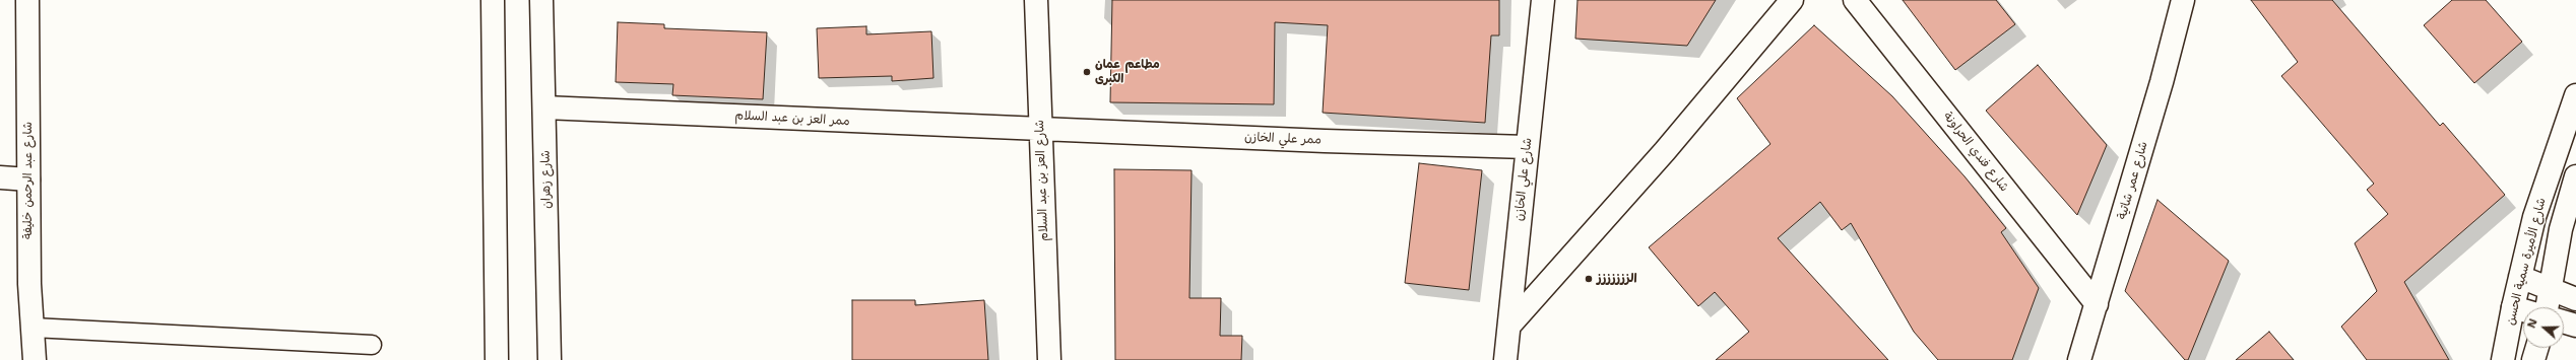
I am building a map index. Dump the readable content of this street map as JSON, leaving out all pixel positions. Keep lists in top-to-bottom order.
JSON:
{
  "streets": {
    "street": [
      "ممر العز بن عبد السلام",
      "ممر علي الخازن",
      "شارع فندي الحراونة",
      "شارع زهران",
      "شارع علي الخازن",
      "شارع عبد الرحمن خليفة",
      "شارع العز بن عبد السلام",
      "شارع عمر شاتية",
      "شارع الأميرة سمية الحسن"
    ]
  },
  "crossings": [
    ["ممر العز بن عبد السلام", "ممر علي الخازن"],
    ["ممر العز بن عبد السلام", "شارع زهران"],
    ["ممر العز بن عبد السلام", "شارع العز بن عبد السلام"],
    ["ممر علي الخازن", "شارع علي الخازن"],
    ["ممر علي الخازن", "شارع العز بن عبد السلام"],
    ["شارع فندي الحراونة", "شارع عمر شاتية"]
  ],
  "places": ["مطاعم عمان الكبرى", "الززززززز"],
  "north": "left"
}
